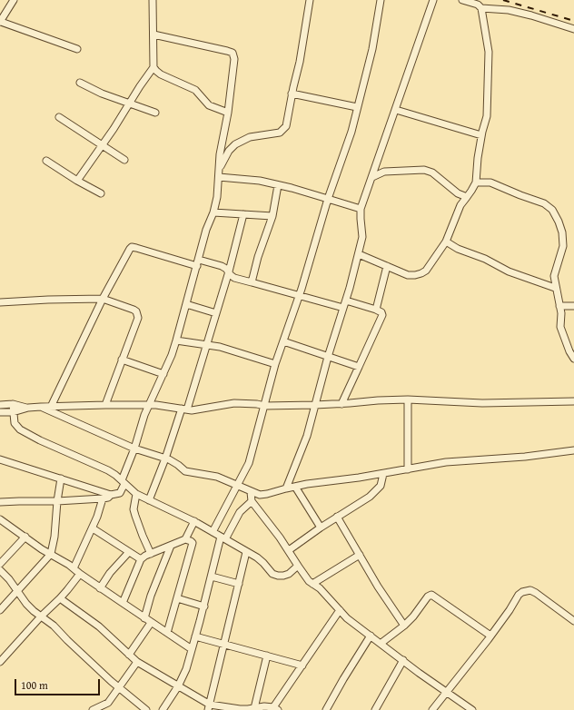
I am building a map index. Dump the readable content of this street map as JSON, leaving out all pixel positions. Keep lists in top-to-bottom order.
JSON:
{
  "scale_bar": "100 m"
}
